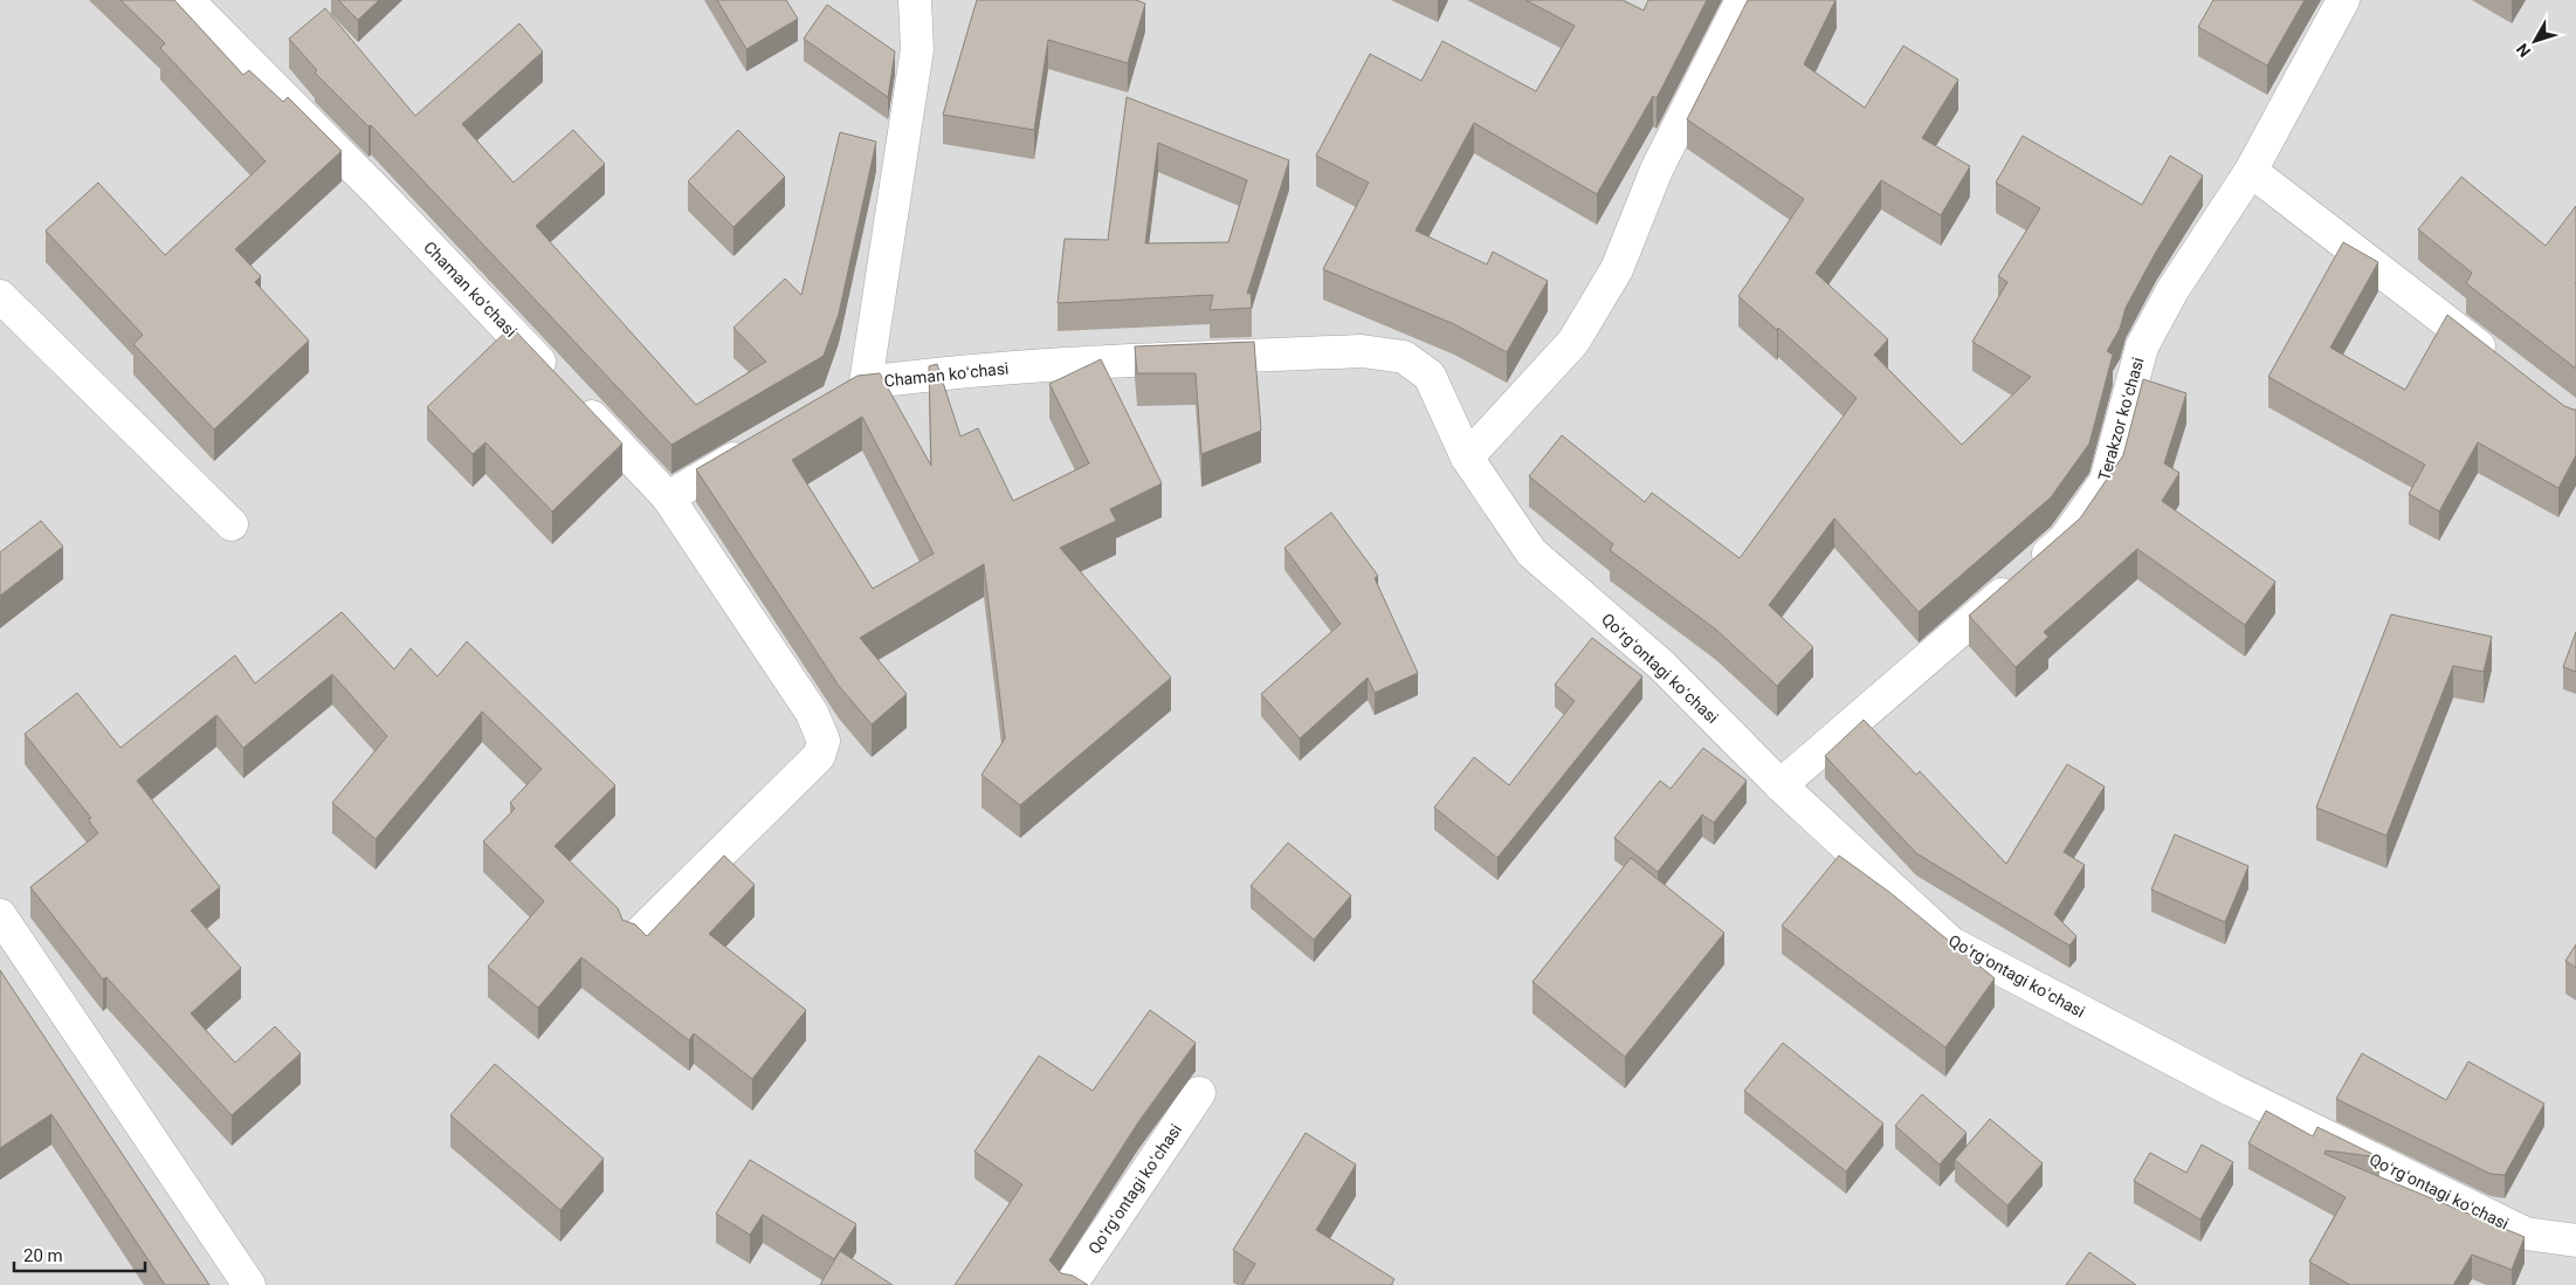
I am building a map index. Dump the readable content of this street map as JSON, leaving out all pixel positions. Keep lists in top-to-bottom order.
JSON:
{
  "streets": {
    "street": ["Chaman koʻchasi", "Terakzor koʻchasi", "Qoʻrgʻontagi koʻchasi"]
  },
  "crossings": [
    ["Chaman koʻchasi", "Qoʻrgʻontagi koʻchasi"],
    ["Terakzor koʻchasi", "Qoʻrgʻontagi koʻchasi"]
  ],
  "scale_bar": "20 m",
  "north": "bottom left"
}
